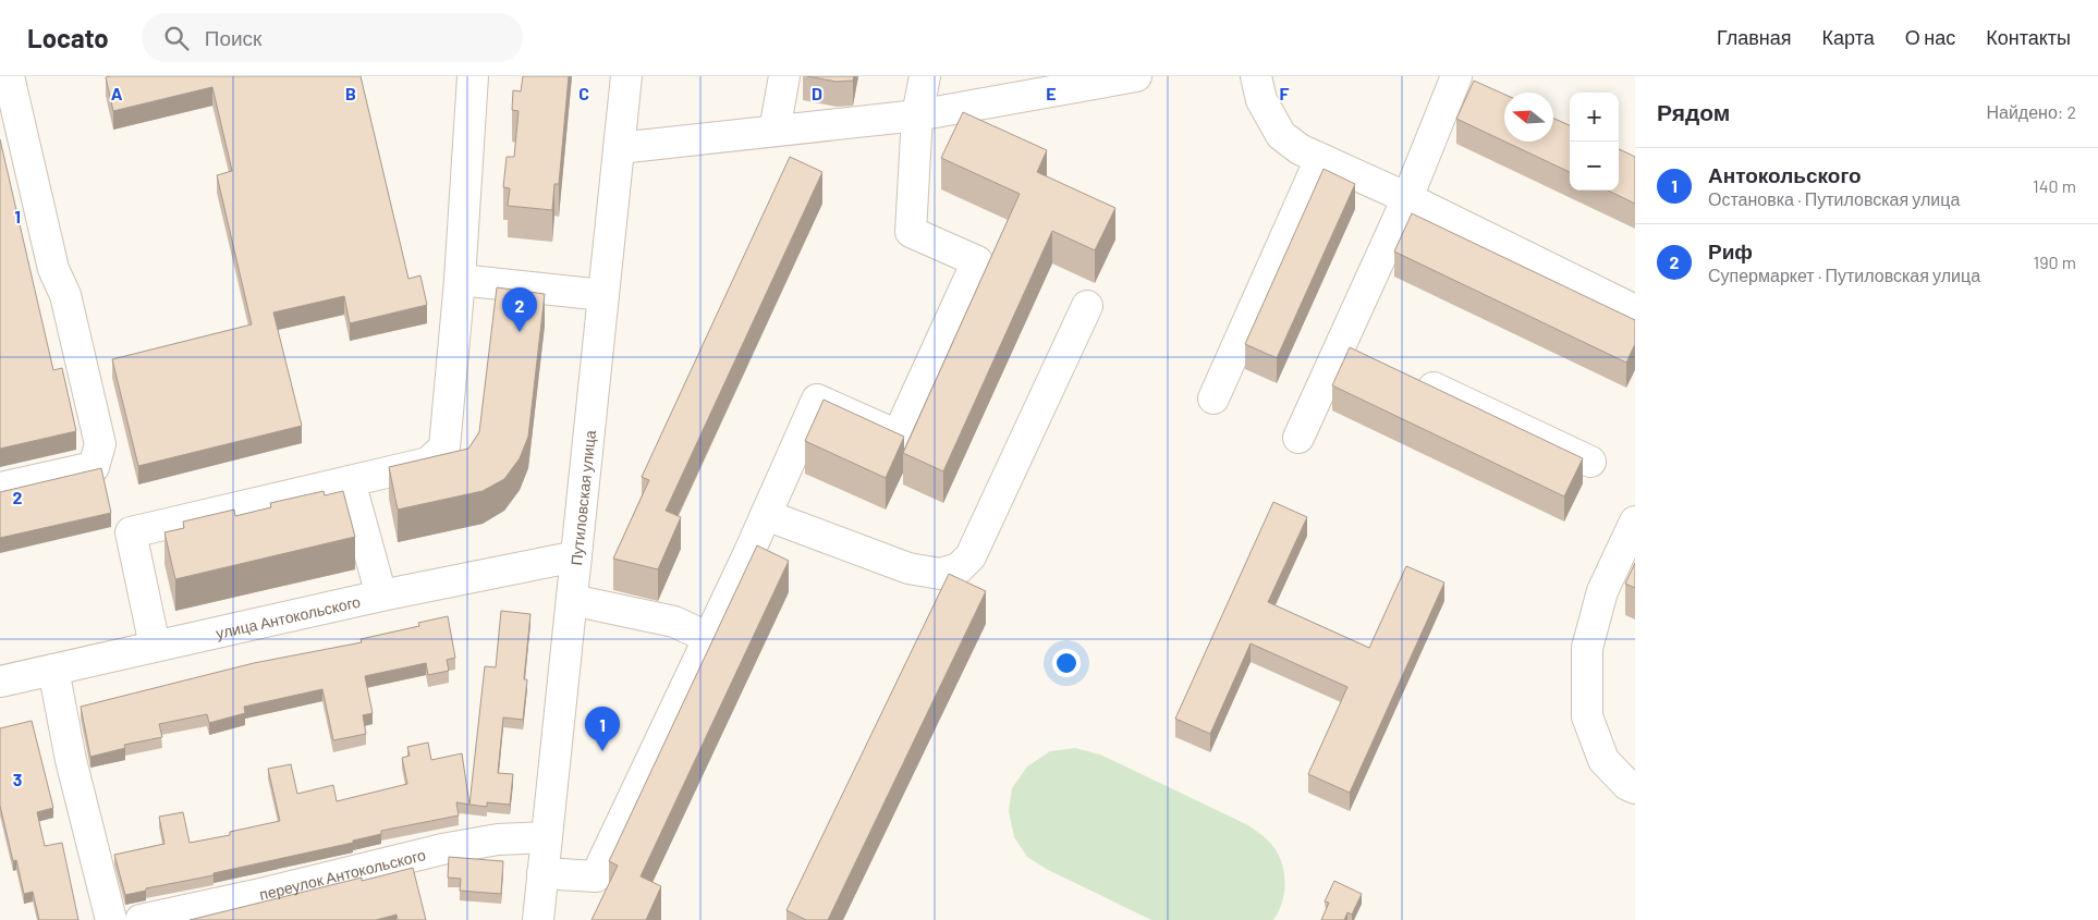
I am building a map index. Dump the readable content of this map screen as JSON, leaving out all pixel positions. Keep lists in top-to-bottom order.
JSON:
{
  "streets": {
    "street": ["Путиловская улица", "улица Антокольского", "переулок Антокольского"]
  },
  "crossings": [
    ["Путиловская улица", "улица Антокольского"],
    ["Путиловская улица", "переулок Антокольского"]
  ],
  "north": "left",
  "page": {
    "header": "Locato",
    "search": "Поиск",
    "nav": [
      "Главная",
      "Карта",
      "О нас",
      "Контакты"
    ],
    "heading": ["Рядом", "Найдено: 2"],
    "map_buttons": ["+", "−"],
    "list": [
      {
        "mark": "1",
        "name": "Антокольского",
        "note": "Остановка · Путиловская улица",
        "value": "140 m"
      },
      {
        "mark": "2",
        "name": "Риф",
        "note": "Супермаркет · Путиловская улица",
        "value": "190 m"
      }
    ],
    "pins": ["2", "1"]
  },
  "grid": {
    "columns": [
      "A",
      "B",
      "C",
      "D",
      "E",
      "F"
    ],
    "rows": ["1", "2", "3"]
  }
}
